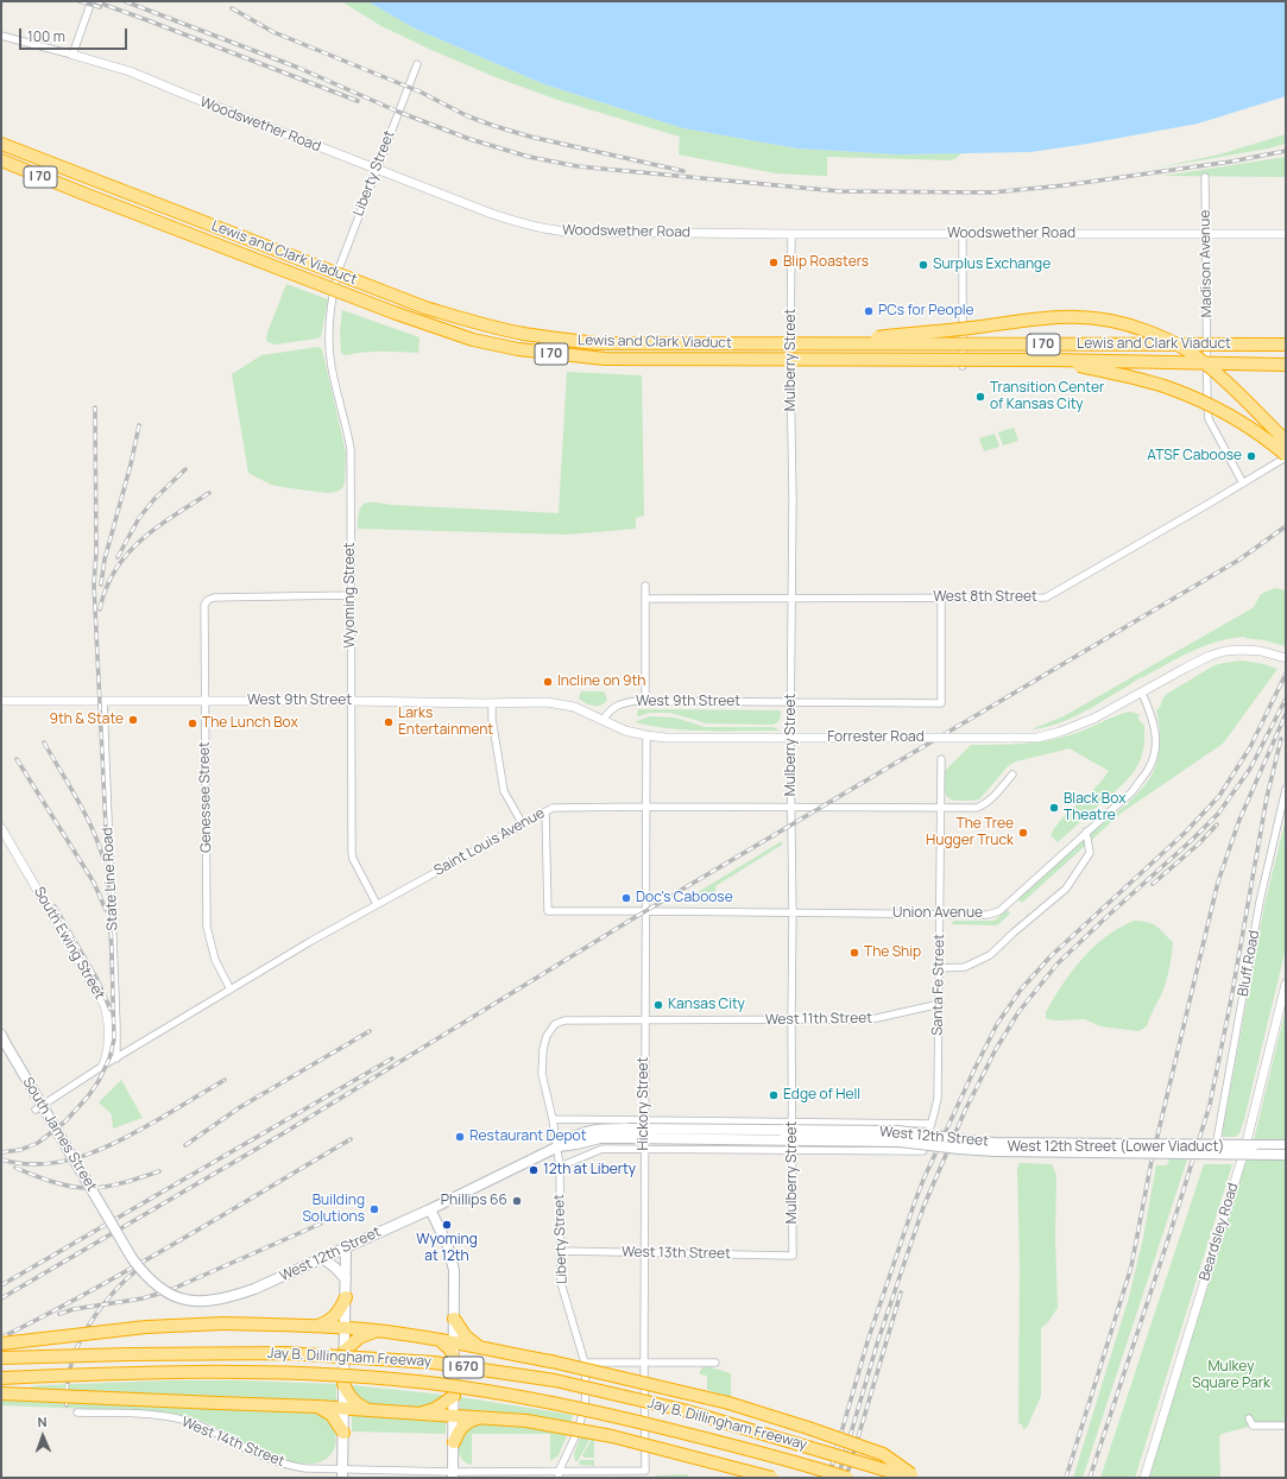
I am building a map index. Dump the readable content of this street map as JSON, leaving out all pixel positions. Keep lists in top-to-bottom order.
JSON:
{
  "streets": {
    "highway": [
      "I 70",
      "Lewis and Clark Viaduct",
      "Jay B. Dillingham Freeway",
      "I 670"
    ],
    "main road": ["South James Street", "West 12th Street"],
    "street": [
      "Woodswether Road",
      "Liberty Street",
      "Madison Avenue",
      "Mulberry Street",
      "Wyoming Street",
      "West 8th Street",
      "West 9th Street",
      "Forrester Road",
      "Genessee Street",
      "Saint Louis Avenue",
      "State Line Road",
      "Union Avenue",
      "South Ewing Street",
      "Bluff Road",
      "Santa Fe Street",
      "West 11th Street",
      "Hickory Street",
      "West 12th Street (Lower Viaduct)",
      "Beardsley Road",
      "West 13th Street",
      "West 14th Street"
    ]
  },
  "crossings": [
    ["Woodswether Road", "Liberty Street"],
    ["Woodswether Road", "Madison Avenue"],
    ["Woodswether Road", "Mulberry Street"],
    ["Liberty Street", "Wyoming Street"],
    ["Liberty Street", "West 11th Street"],
    ["Liberty Street", "West 12th Street"],
    ["Liberty Street", "West 13th Street"],
    ["Liberty Street", "West 14th Street"],
    ["I 70", "Lewis and Clark Viaduct"],
    ["Madison Avenue", "West 8th Street"],
    ["Mulberry Street", "West 8th Street"],
    ["Mulberry Street", "West 9th Street"],
    ["Mulberry Street", "Saint Louis Avenue"],
    ["Mulberry Street", "Union Avenue"],
    ["Mulberry Street", "West 11th Street"],
    ["Mulberry Street", "West 12th Street"],
    ["Mulberry Street", "West 13th Street"],
    ["Wyoming Street", "West 9th Street"],
    ["Wyoming Street", "Genessee Street"],
    ["Wyoming Street", "Saint Louis Avenue"],
    ["West 8th Street", "West 9th Street"],
    ["West 9th Street", "Forrester Road"],
    ["West 9th Street", "Genessee Street"],
    ["West 9th Street", "State Line Road"],
    ["Forrester Road", "Union Avenue"],
    ["Forrester Road", "Hickory Street"],
    ["Genessee Street", "Saint Louis Avenue"],
    ["Saint Louis Avenue", "State Line Road"],
    ["Saint Louis Avenue", "Union Avenue"],
    ["Saint Louis Avenue", "South Ewing Street"],
    ["Saint Louis Avenue", "Santa Fe Street"],
    ["Saint Louis Avenue", "Hickory Street"],
    ["Union Avenue", "Santa Fe Street"],
    ["Union Avenue", "Hickory Street"],
    ["Santa Fe Street", "West 11th Street"],
    ["Santa Fe Street", "West 12th Street"],
    ["West 11th Street", "Hickory Street"],
    ["Hickory Street", "West 12th Street"],
    ["Hickory Street", "West 12th Street (Lower Viaduct)"],
    ["Hickory Street", "West 13th Street"],
    ["Hickory Street", "West 14th Street"],
    ["South James Street", "West 12th Street"],
    ["West 12th Street (Lower Viaduct)", "Beardsley Road"]
  ],
  "parks": ["Mulkey Square Park"],
  "places": [
    "Blip Roasters",
    "Surplus Exchange",
    "PCs for People",
    "Transition Center of Kansas City",
    "ATSF Caboose",
    "Incline on 9th",
    "9th & State",
    "Larks Entertainment",
    "The Lunch Box",
    "Black Box Theatre",
    "The Tree Hugger Truck",
    "Doc's Caboose",
    "The Ship",
    "Kansas City",
    "Edge of Hell",
    "Restaurant Depot",
    "12th at Liberty",
    "Phillips 66",
    "Building Solutions",
    "Wyoming at 12th"
  ],
  "scale_bar": "100 m",
  "north": "top"
}
